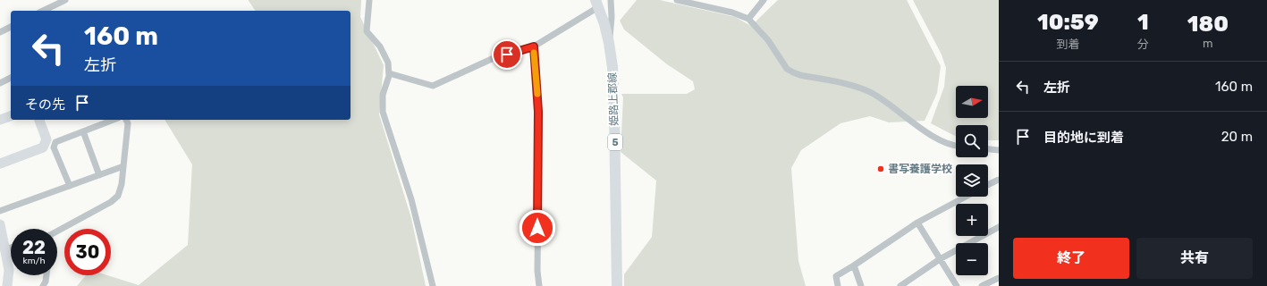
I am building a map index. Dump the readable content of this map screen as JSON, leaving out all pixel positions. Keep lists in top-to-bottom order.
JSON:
{
  "streets": {
    "main road": ["姫路上郡線", "5"]
  },
  "places": ["書写養護学校"],
  "north": "right",
  "page": {
    "eta": [
      "10:59",
      "到着",
      "1",
      "分",
      "180",
      "m"
    ],
    "turn": ["160 m", "左折"],
    "list": [
      {
        "name": "左折",
        "value": "160 m"
      },
      {
        "name": "目的地に到着",
        "value": "20 m"
      }
    ],
    "map_buttons": ["+", "−"],
    "then": "その先",
    "speed": "22 km/h",
    "limit": "30",
    "buttons": ["終了", "共有"]
  }
}
